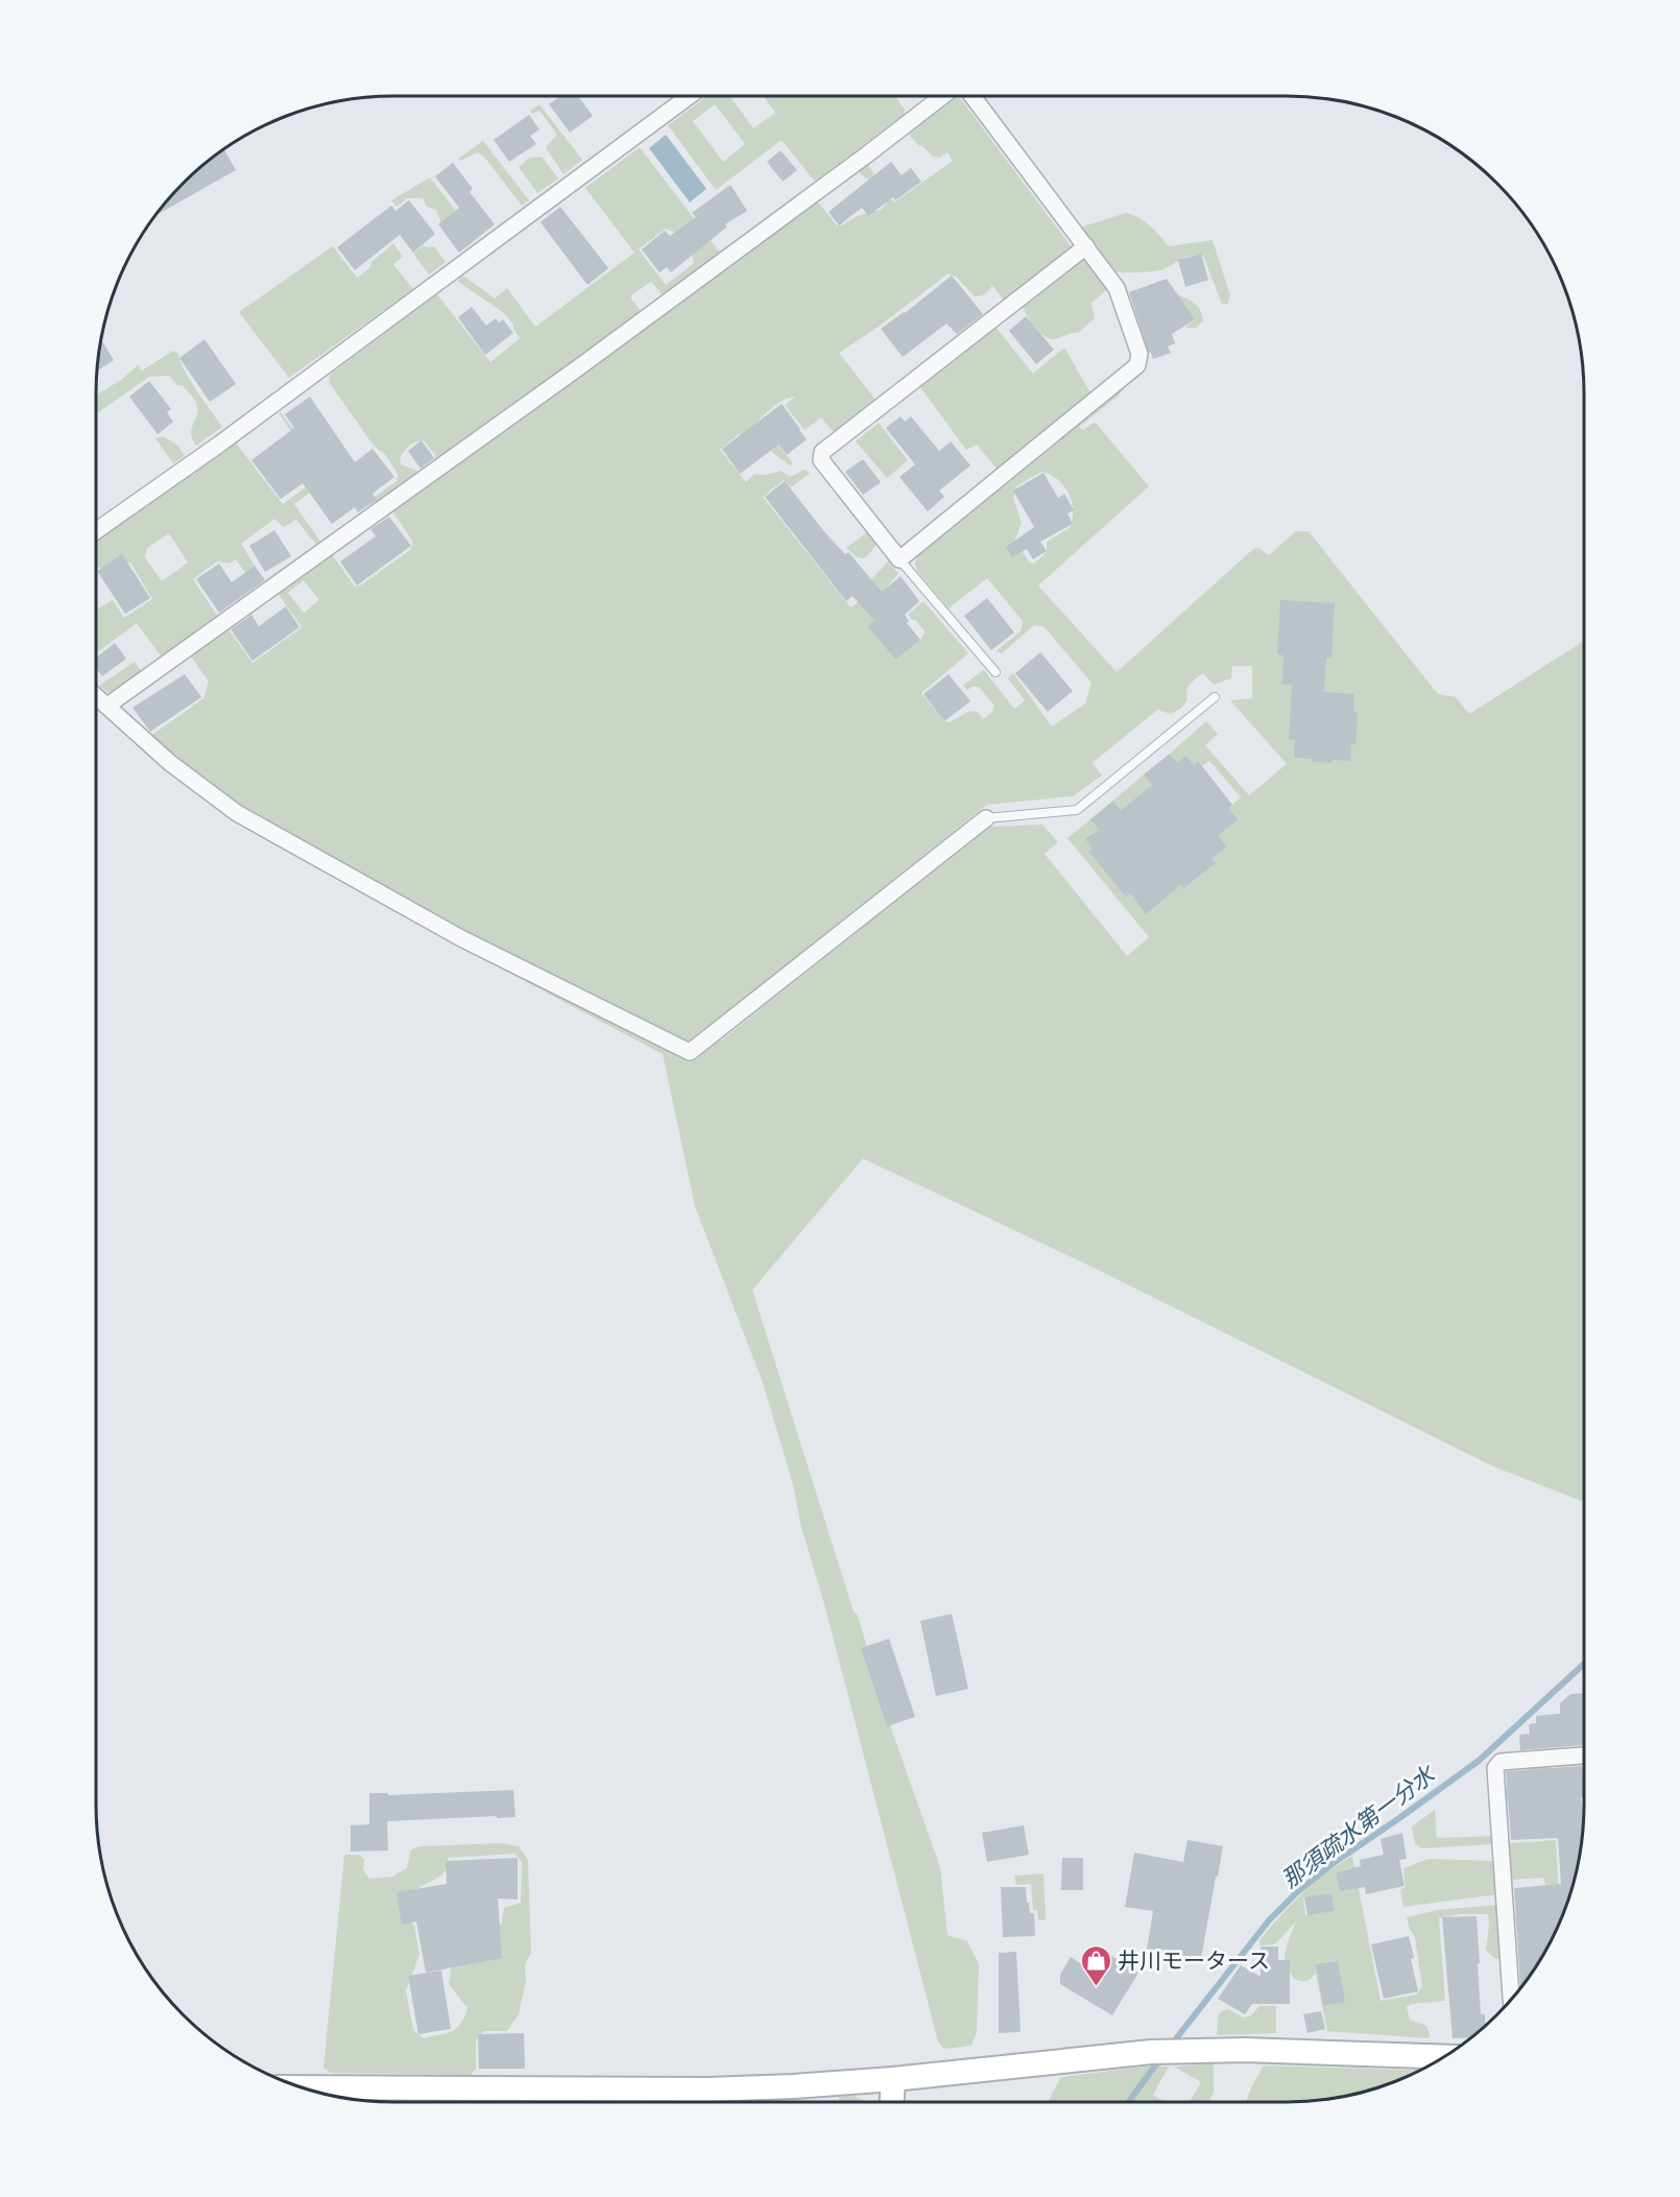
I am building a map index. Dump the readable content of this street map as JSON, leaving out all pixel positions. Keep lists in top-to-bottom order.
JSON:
{
  "water": ["那須疏水第一分水"],
  "places": {
    "shop": ["井川モータース"]
  }
}
